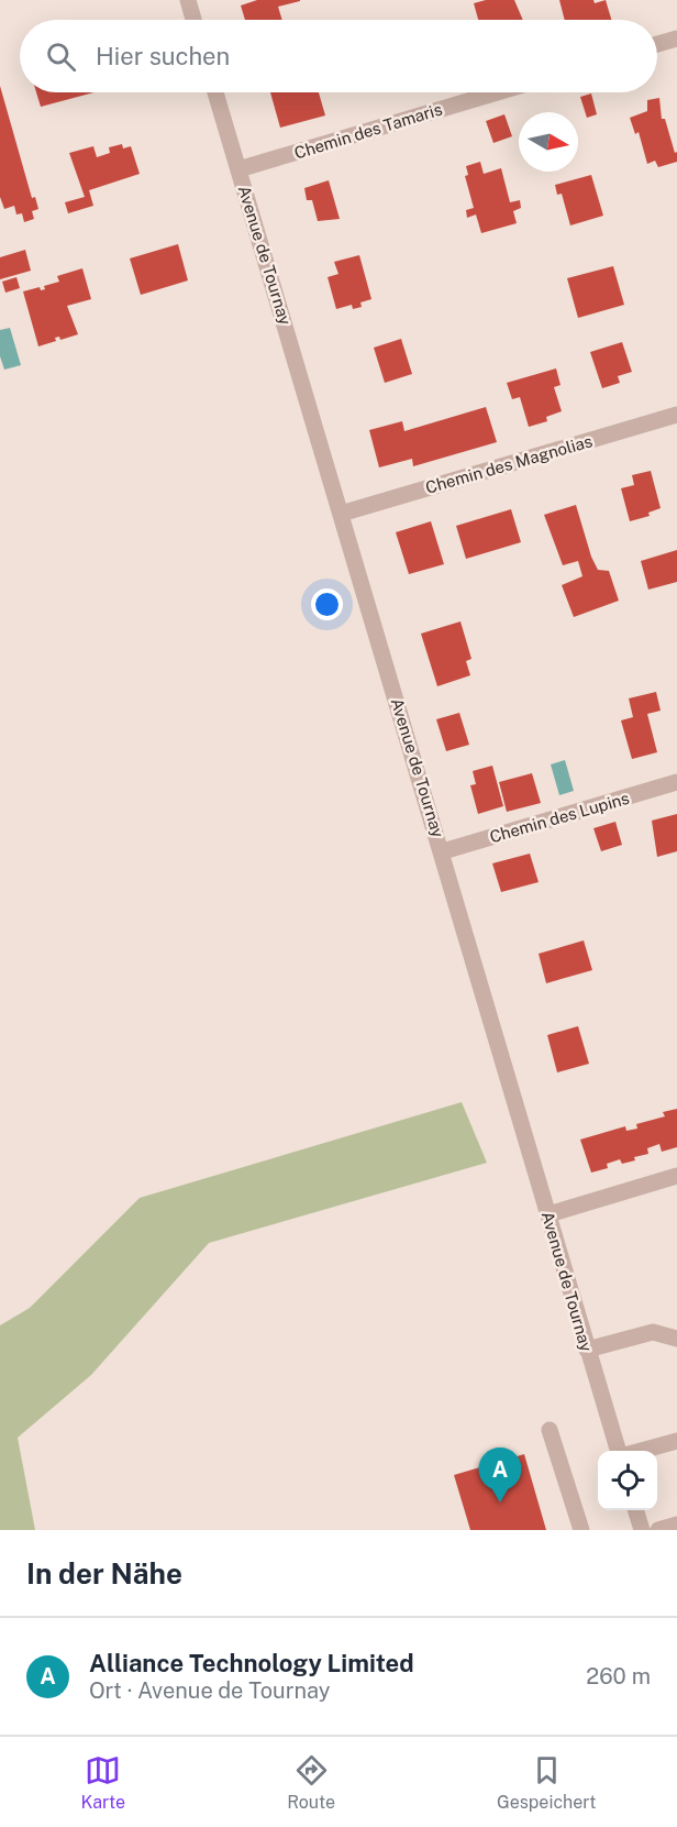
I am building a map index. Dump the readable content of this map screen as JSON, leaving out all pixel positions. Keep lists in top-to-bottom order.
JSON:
{
  "streets": {
    "street": [
      "Chemin des Tamaris",
      "Avenue de Tournay",
      "Chemin des Magnolias",
      "Chemin des Lupins"
    ]
  },
  "crossings": [
    ["Chemin des Tamaris", "Avenue de Tournay"],
    ["Avenue de Tournay", "Chemin des Magnolias"],
    ["Avenue de Tournay", "Chemin des Lupins"]
  ],
  "north": "right",
  "page": {
    "search": "Hier suchen",
    "pins": "A",
    "heading": "In der Nähe",
    "list": [
      {
        "mark": "A",
        "name": "Alliance Technology Limited",
        "note": "Ort · Avenue de Tournay",
        "value": "260 m"
      }
    ],
    "nav": ["Karte", "Route", "Gespeichert"]
  }
}
